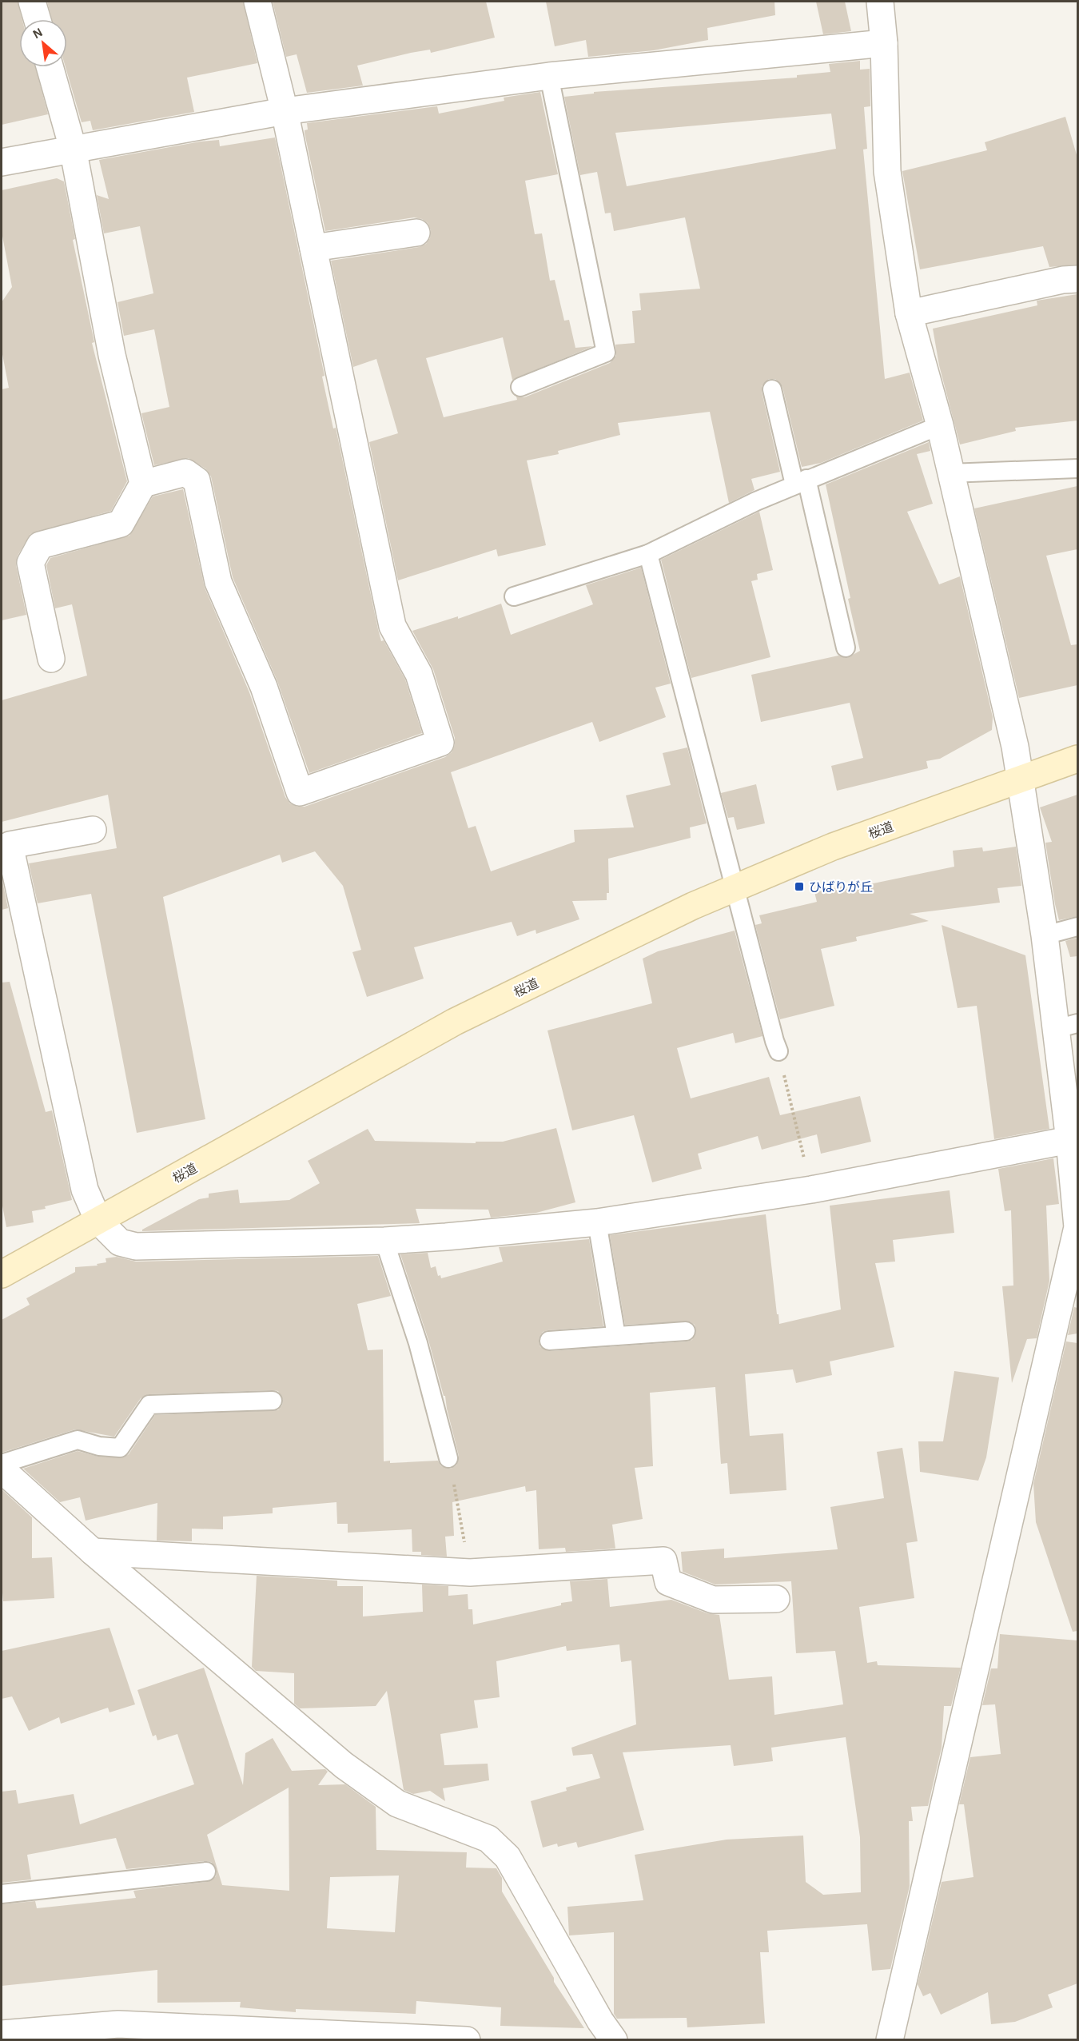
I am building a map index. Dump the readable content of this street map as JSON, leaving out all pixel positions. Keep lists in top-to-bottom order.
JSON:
{
  "streets": {
    "street": ["桜道"]
  },
  "places": {
    "transit": ["ひばりが丘"]
  },
  "north": "top left"
}
